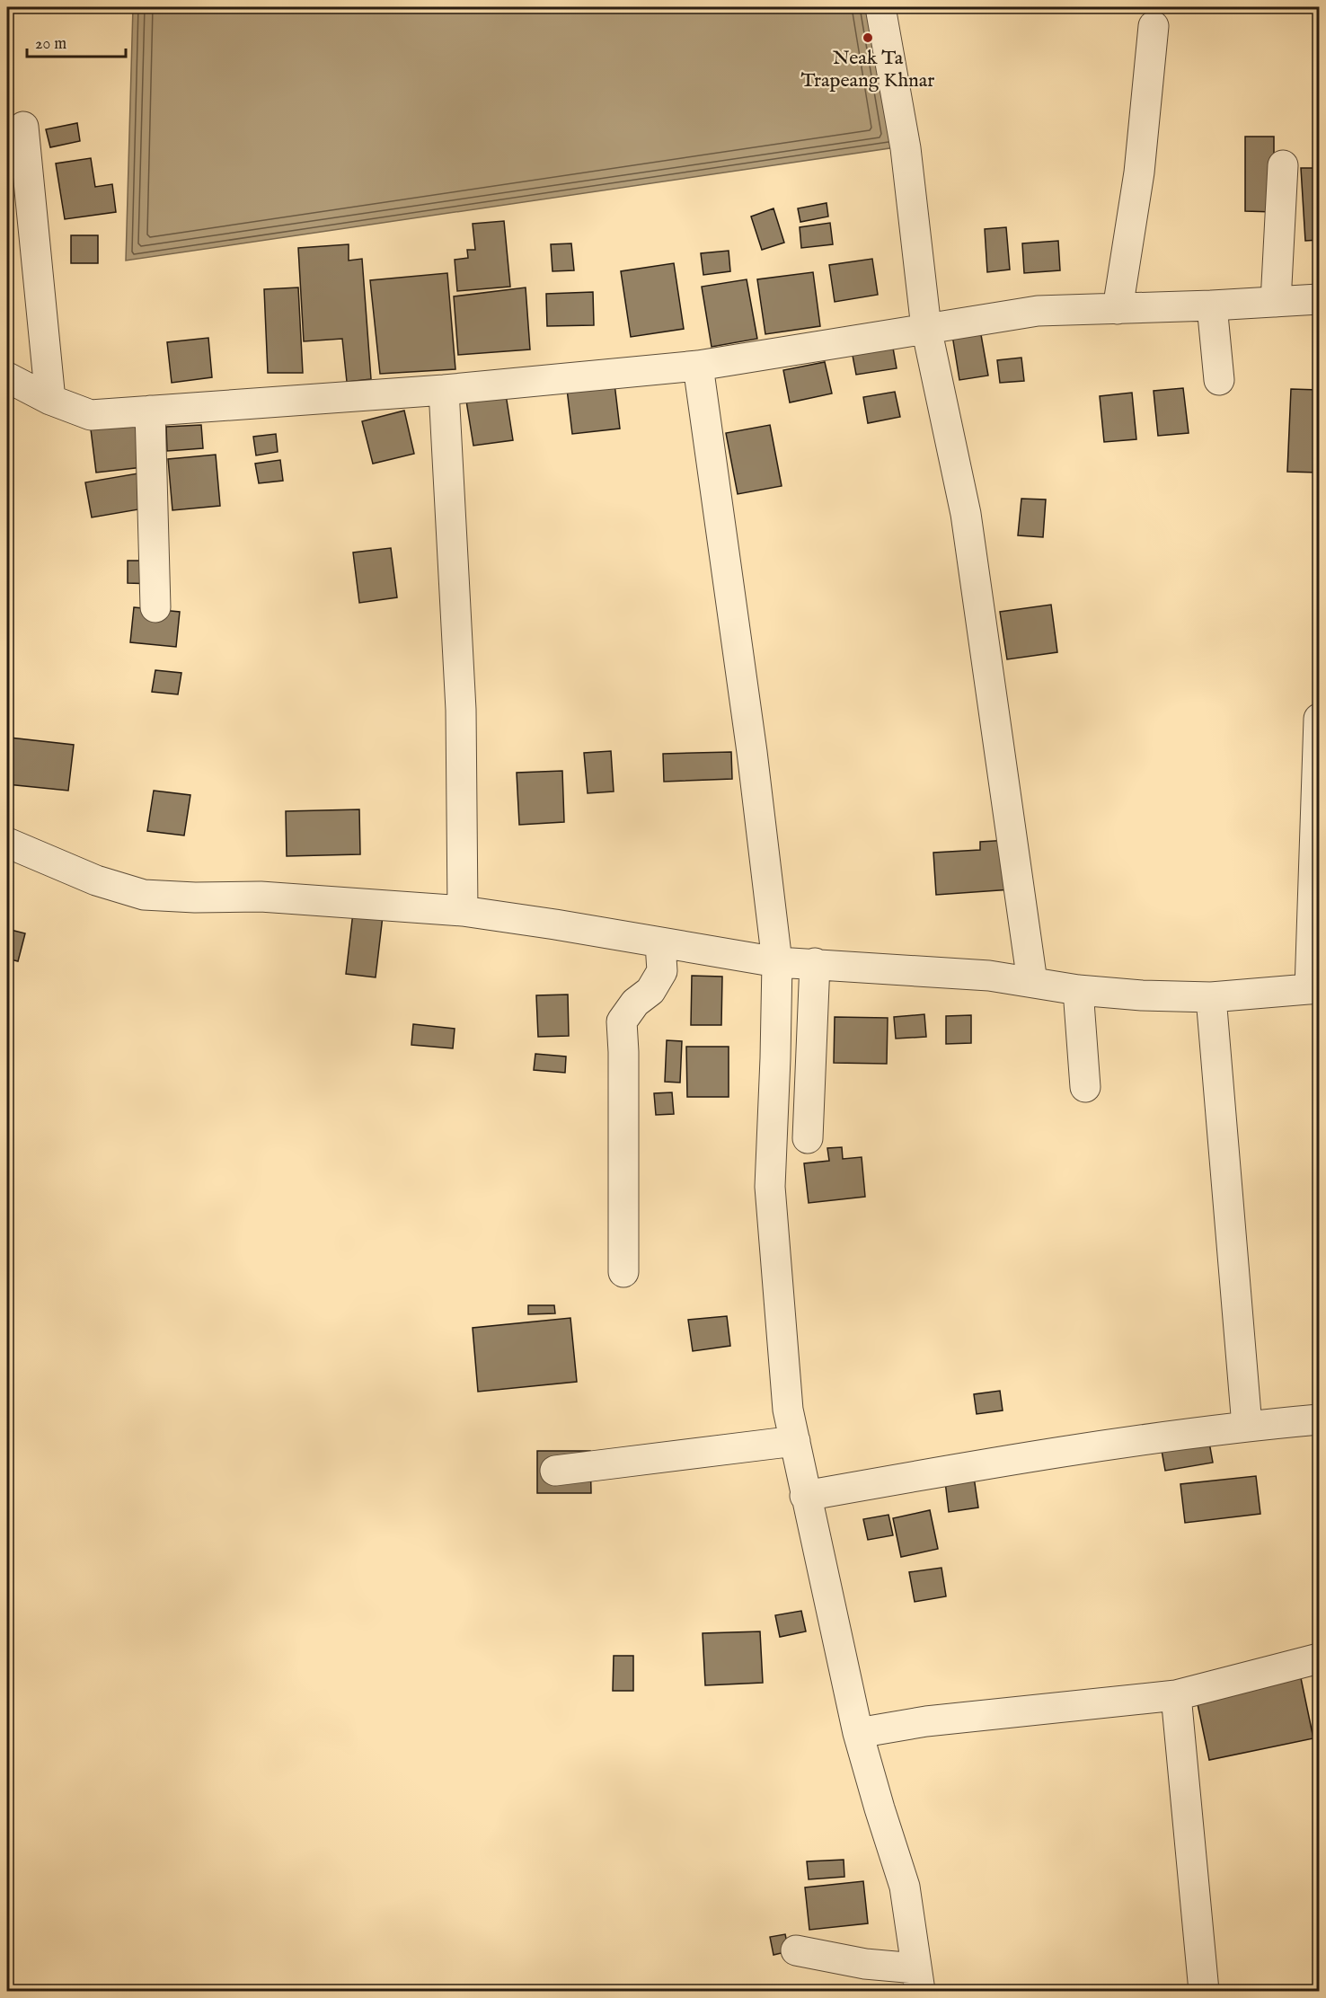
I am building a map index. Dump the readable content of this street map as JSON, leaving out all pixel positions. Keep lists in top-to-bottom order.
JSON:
{
  "places": ["Neak Ta Trapeang Khnar"],
  "scale_bar": "20 m"
}
